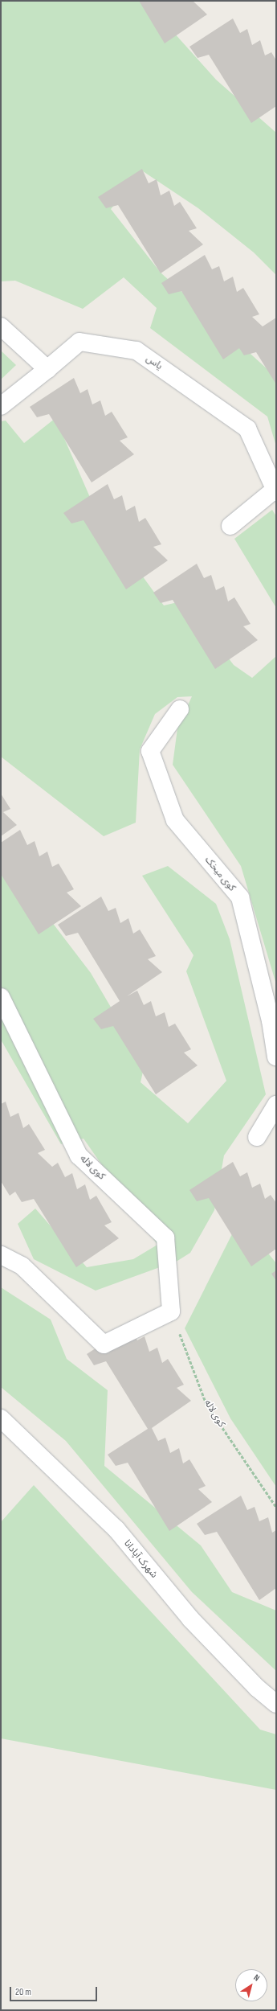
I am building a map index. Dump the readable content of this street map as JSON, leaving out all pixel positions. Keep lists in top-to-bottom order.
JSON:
{
  "streets": {
    "street": [
      "یاس",
      "کوی میخک",
      "کوی لاله",
      "شهرک آپادانا"
    ]
  },
  "scale_bar": "20 m",
  "north": "top right"
}
